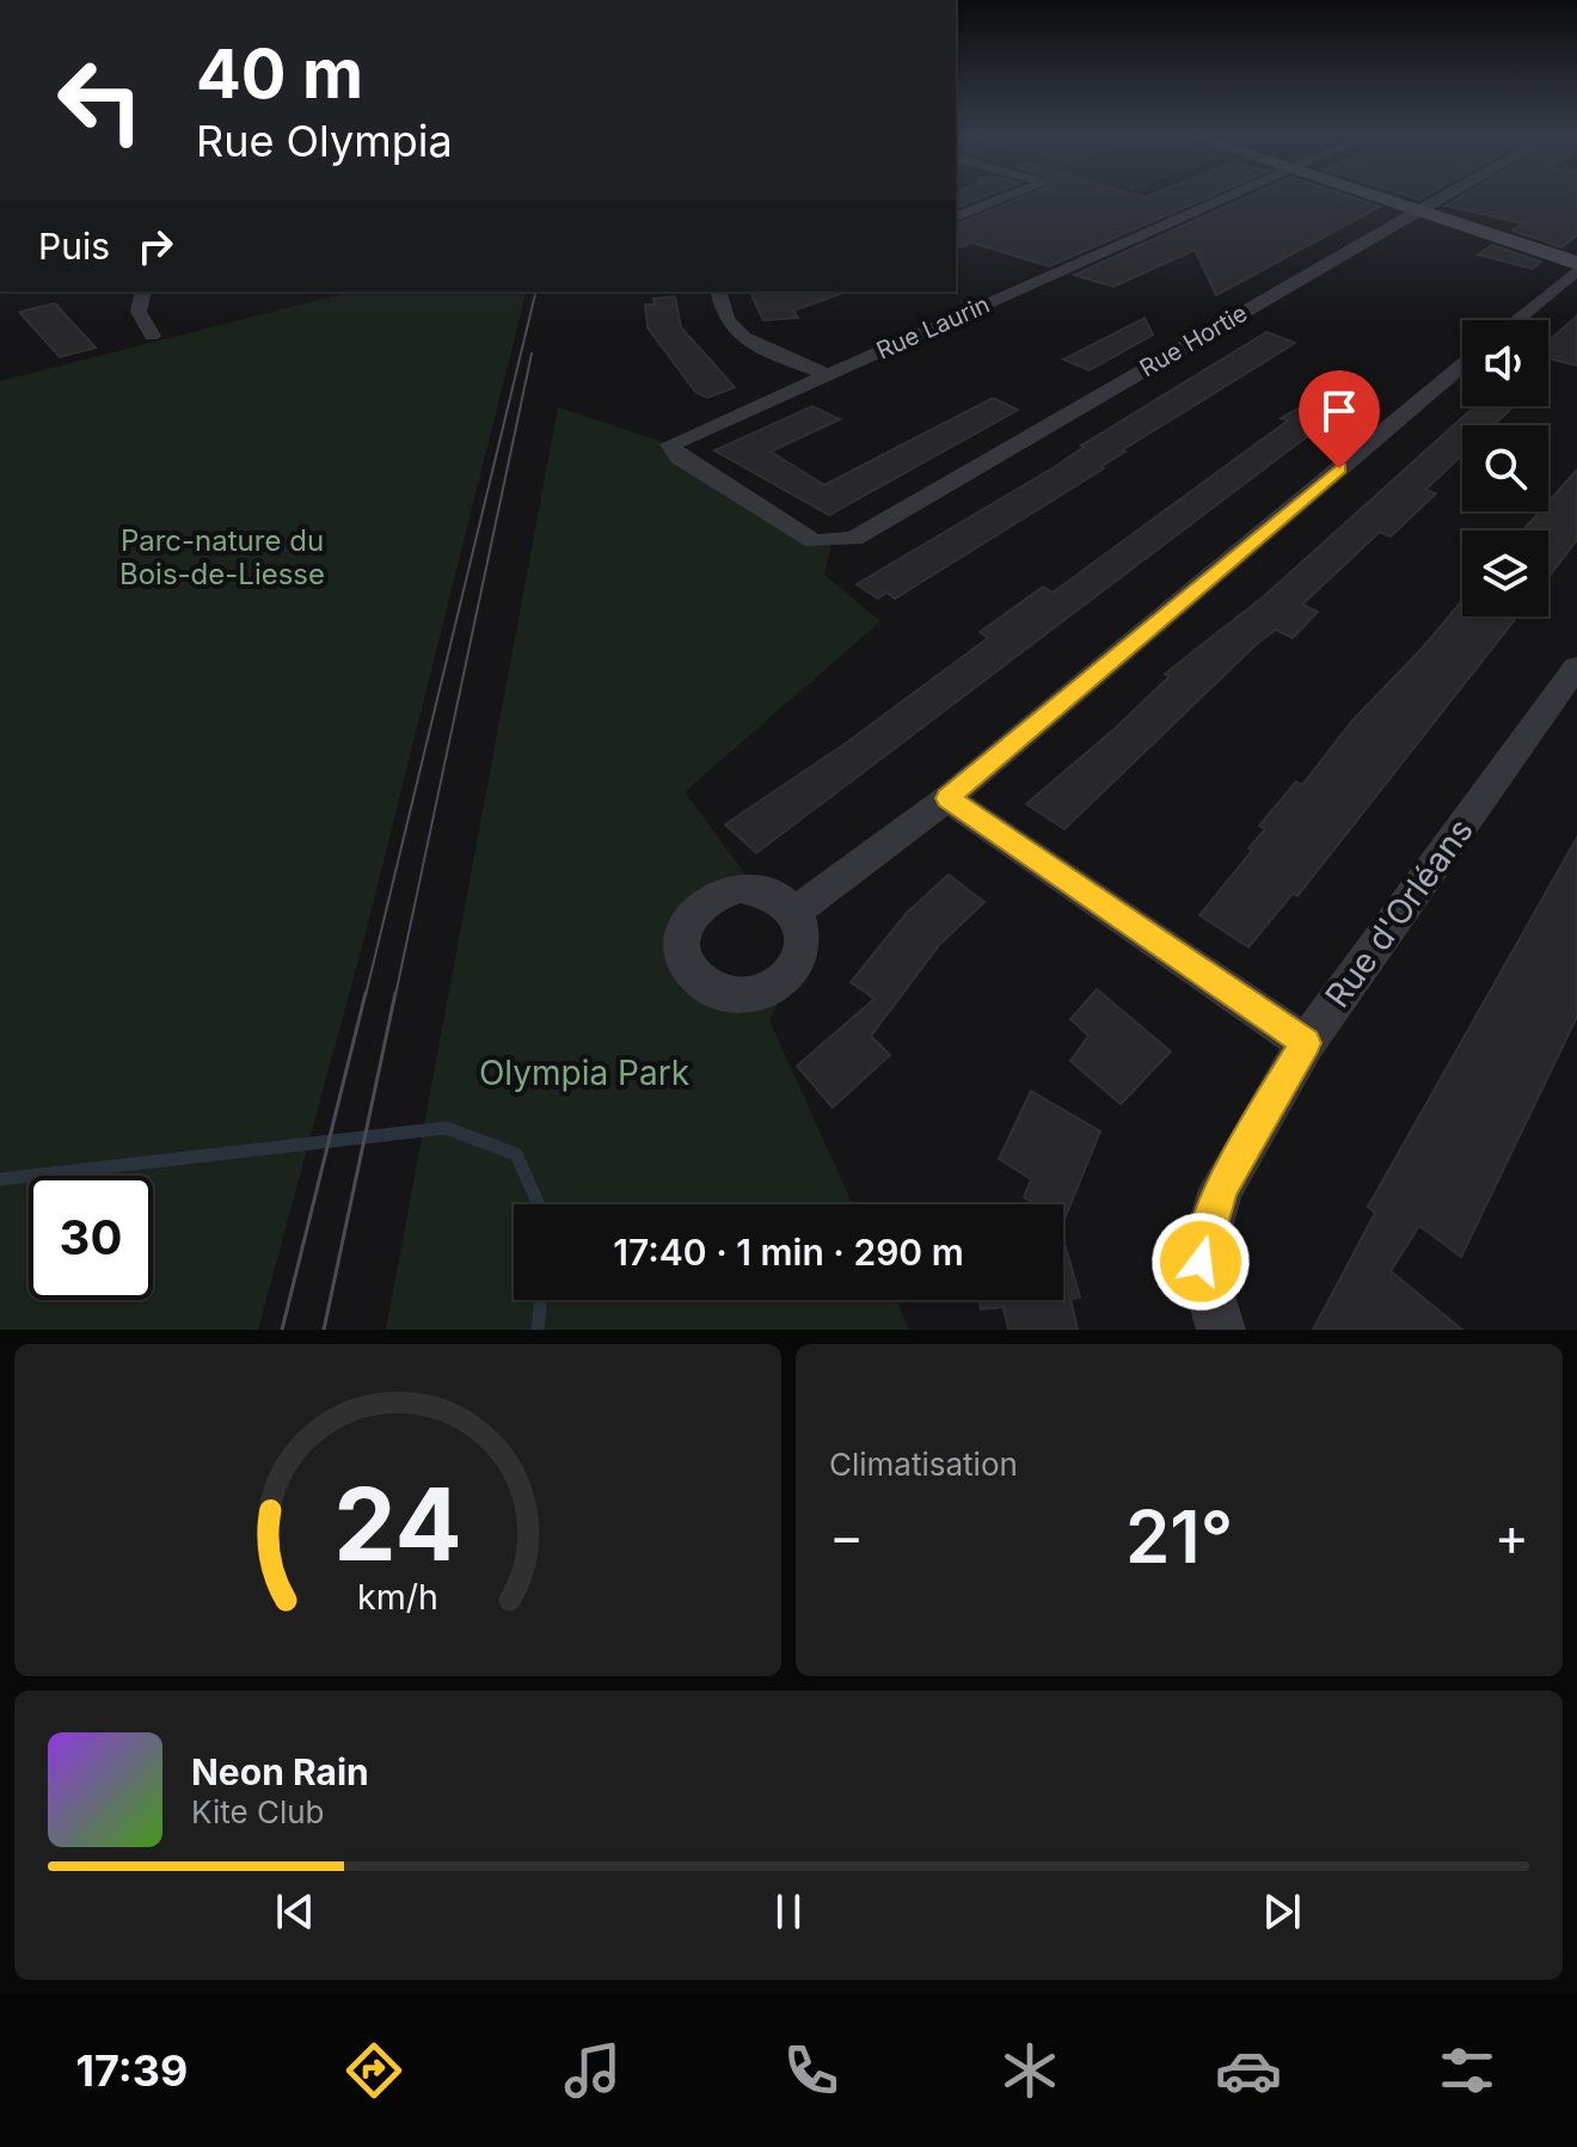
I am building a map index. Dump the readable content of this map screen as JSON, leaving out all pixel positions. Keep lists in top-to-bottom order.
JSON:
{
  "streets": {
    "street": ["Rue Laurin", "Rue Hortie", "Rue d'Orléans"]
  },
  "crossings": [
    ["Rue Laurin", "Rue Hortie"]
  ],
  "parks": ["Parc-nature du Bois-de-Liesse", "Olympia Park"],
  "page": {
    "turn": ["40 m", "Rue Olympia"],
    "then": "Puis",
    "limit": "30",
    "trip": "17:40 · 1 min · 290 m",
    "tile": "Climatisation",
    "heat": ["−", "21°", "+"],
    "song": ["Neon Rain", "Kite Club"],
    "tabs": "17:39",
    "gauge": ["24", "km/h"]
  }
}
